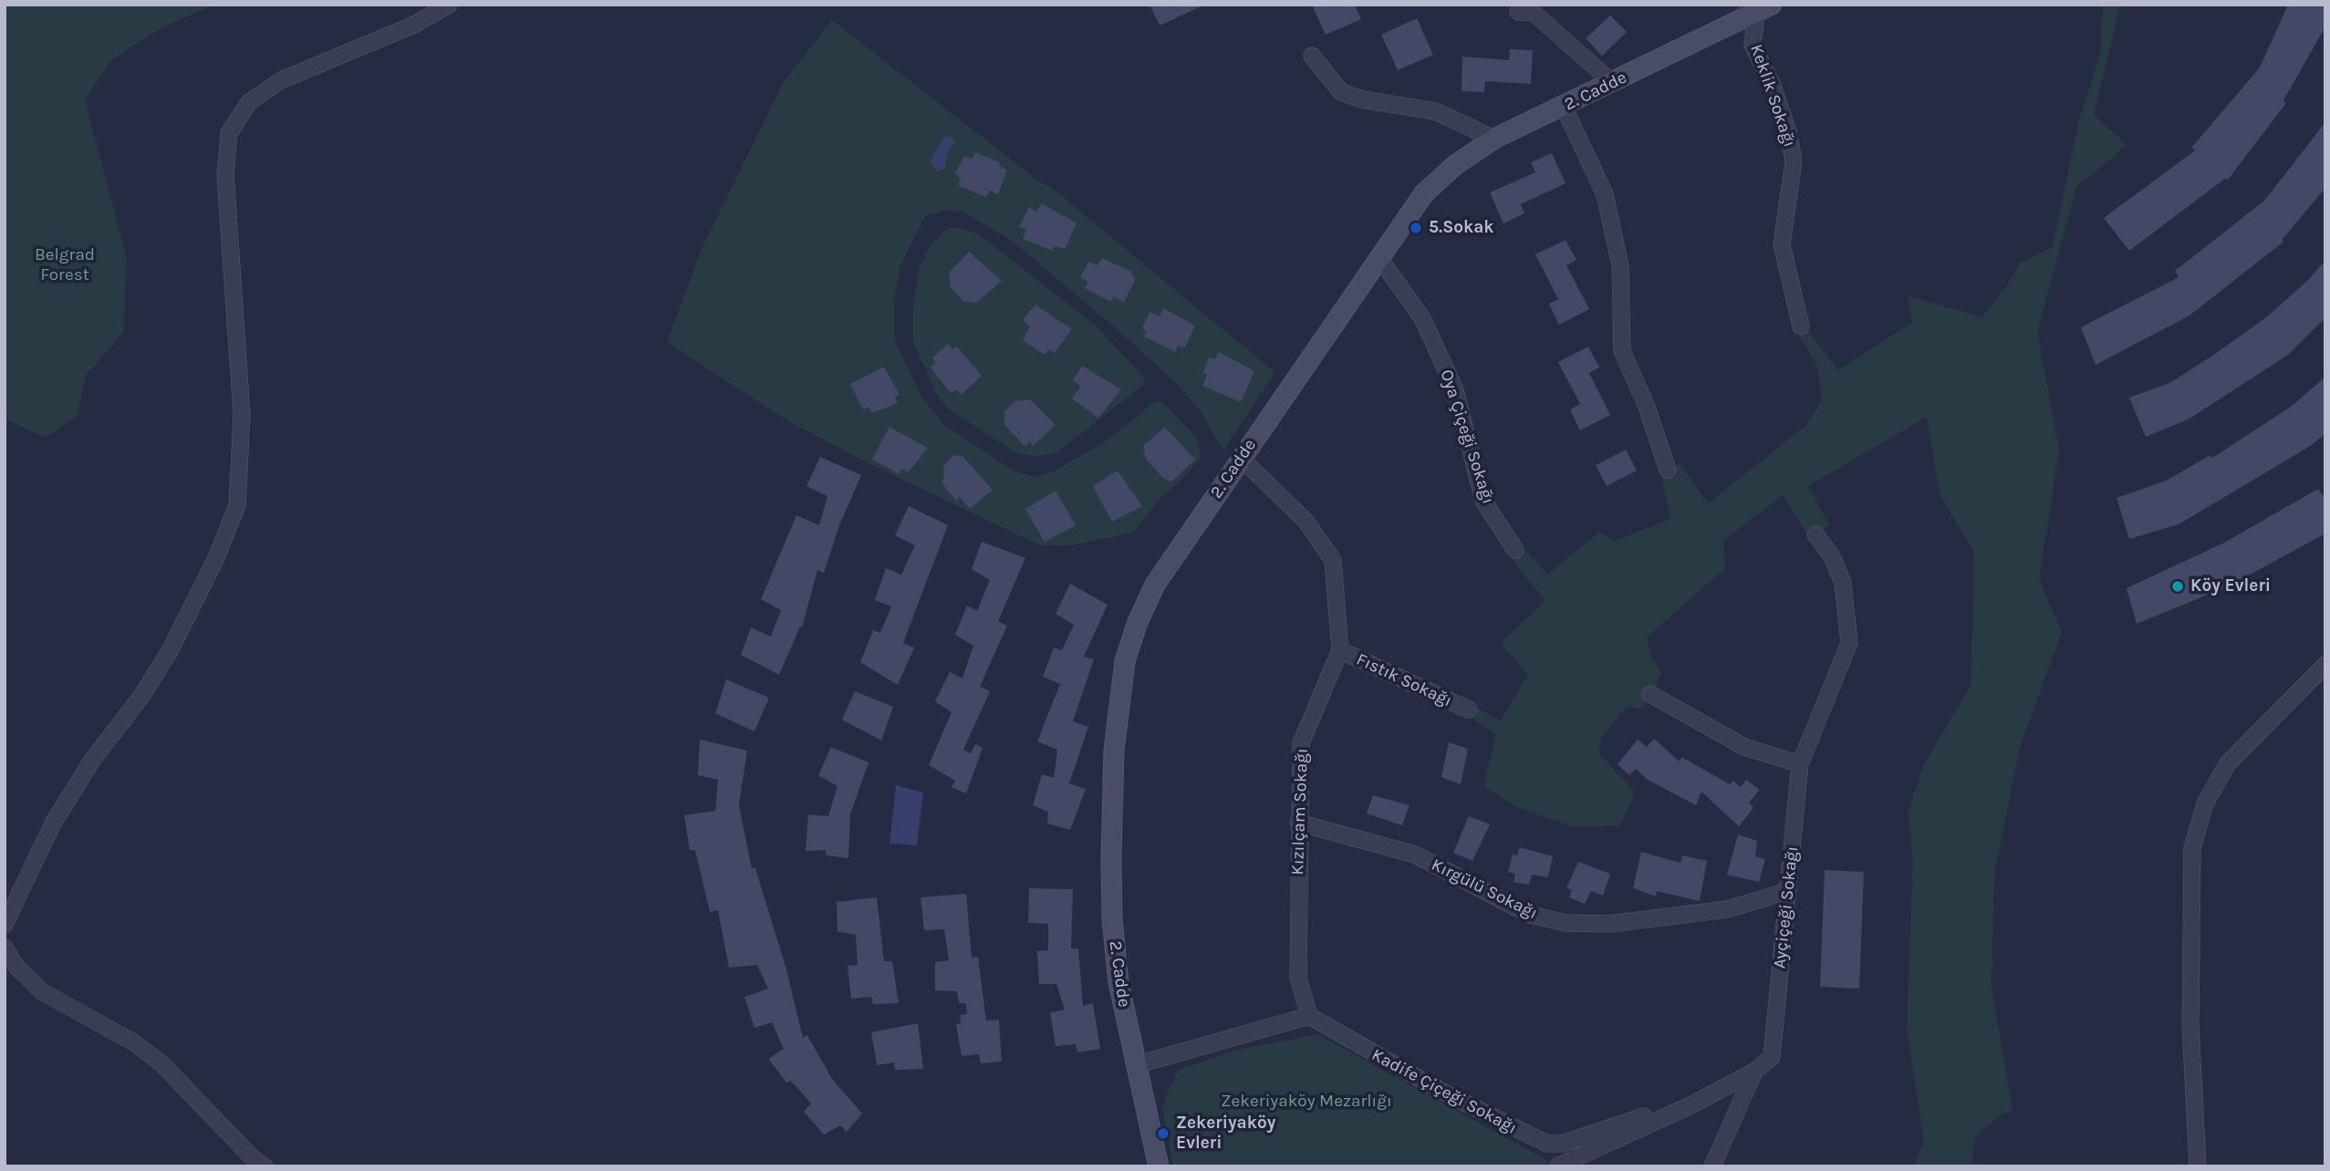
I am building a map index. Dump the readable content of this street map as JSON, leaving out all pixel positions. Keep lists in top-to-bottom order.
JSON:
{
  "streets": {
    "street": [
      "2. Cadde",
      "Keklik Sokağı",
      "Oya Çiçeği Sokağı",
      "Fıstık Sokağı",
      "Kızılçam Sokağı",
      "Kırgülü Sokağı",
      "Ayçiçeği Sokağı",
      "Kadife Çiçeği Sokağı"
    ]
  },
  "crossings": [
    ["2. Cadde", "Keklik Sokağı"],
    ["2. Cadde", "Oya Çiçeği Sokağı"],
    ["2. Cadde", "Kızılçam Sokağı"],
    ["Fıstık Sokağı", "Kızılçam Sokağı"],
    ["Kızılçam Sokağı", "Kırgülü Sokağı"],
    ["Kızılçam Sokağı", "Kadife Çiçeği Sokağı"],
    ["Kırgülü Sokağı", "Ayçiçeği Sokağı"],
    ["Ayçiçeği Sokağı", "Kadife Çiçeği Sokağı"]
  ],
  "parks": ["Belgrad Forest", "Zekeriyaköy Mezarlığı"],
  "places": ["5.Sokak", "Köy Evleri", "Zekeriyaköy Evleri"]
}
